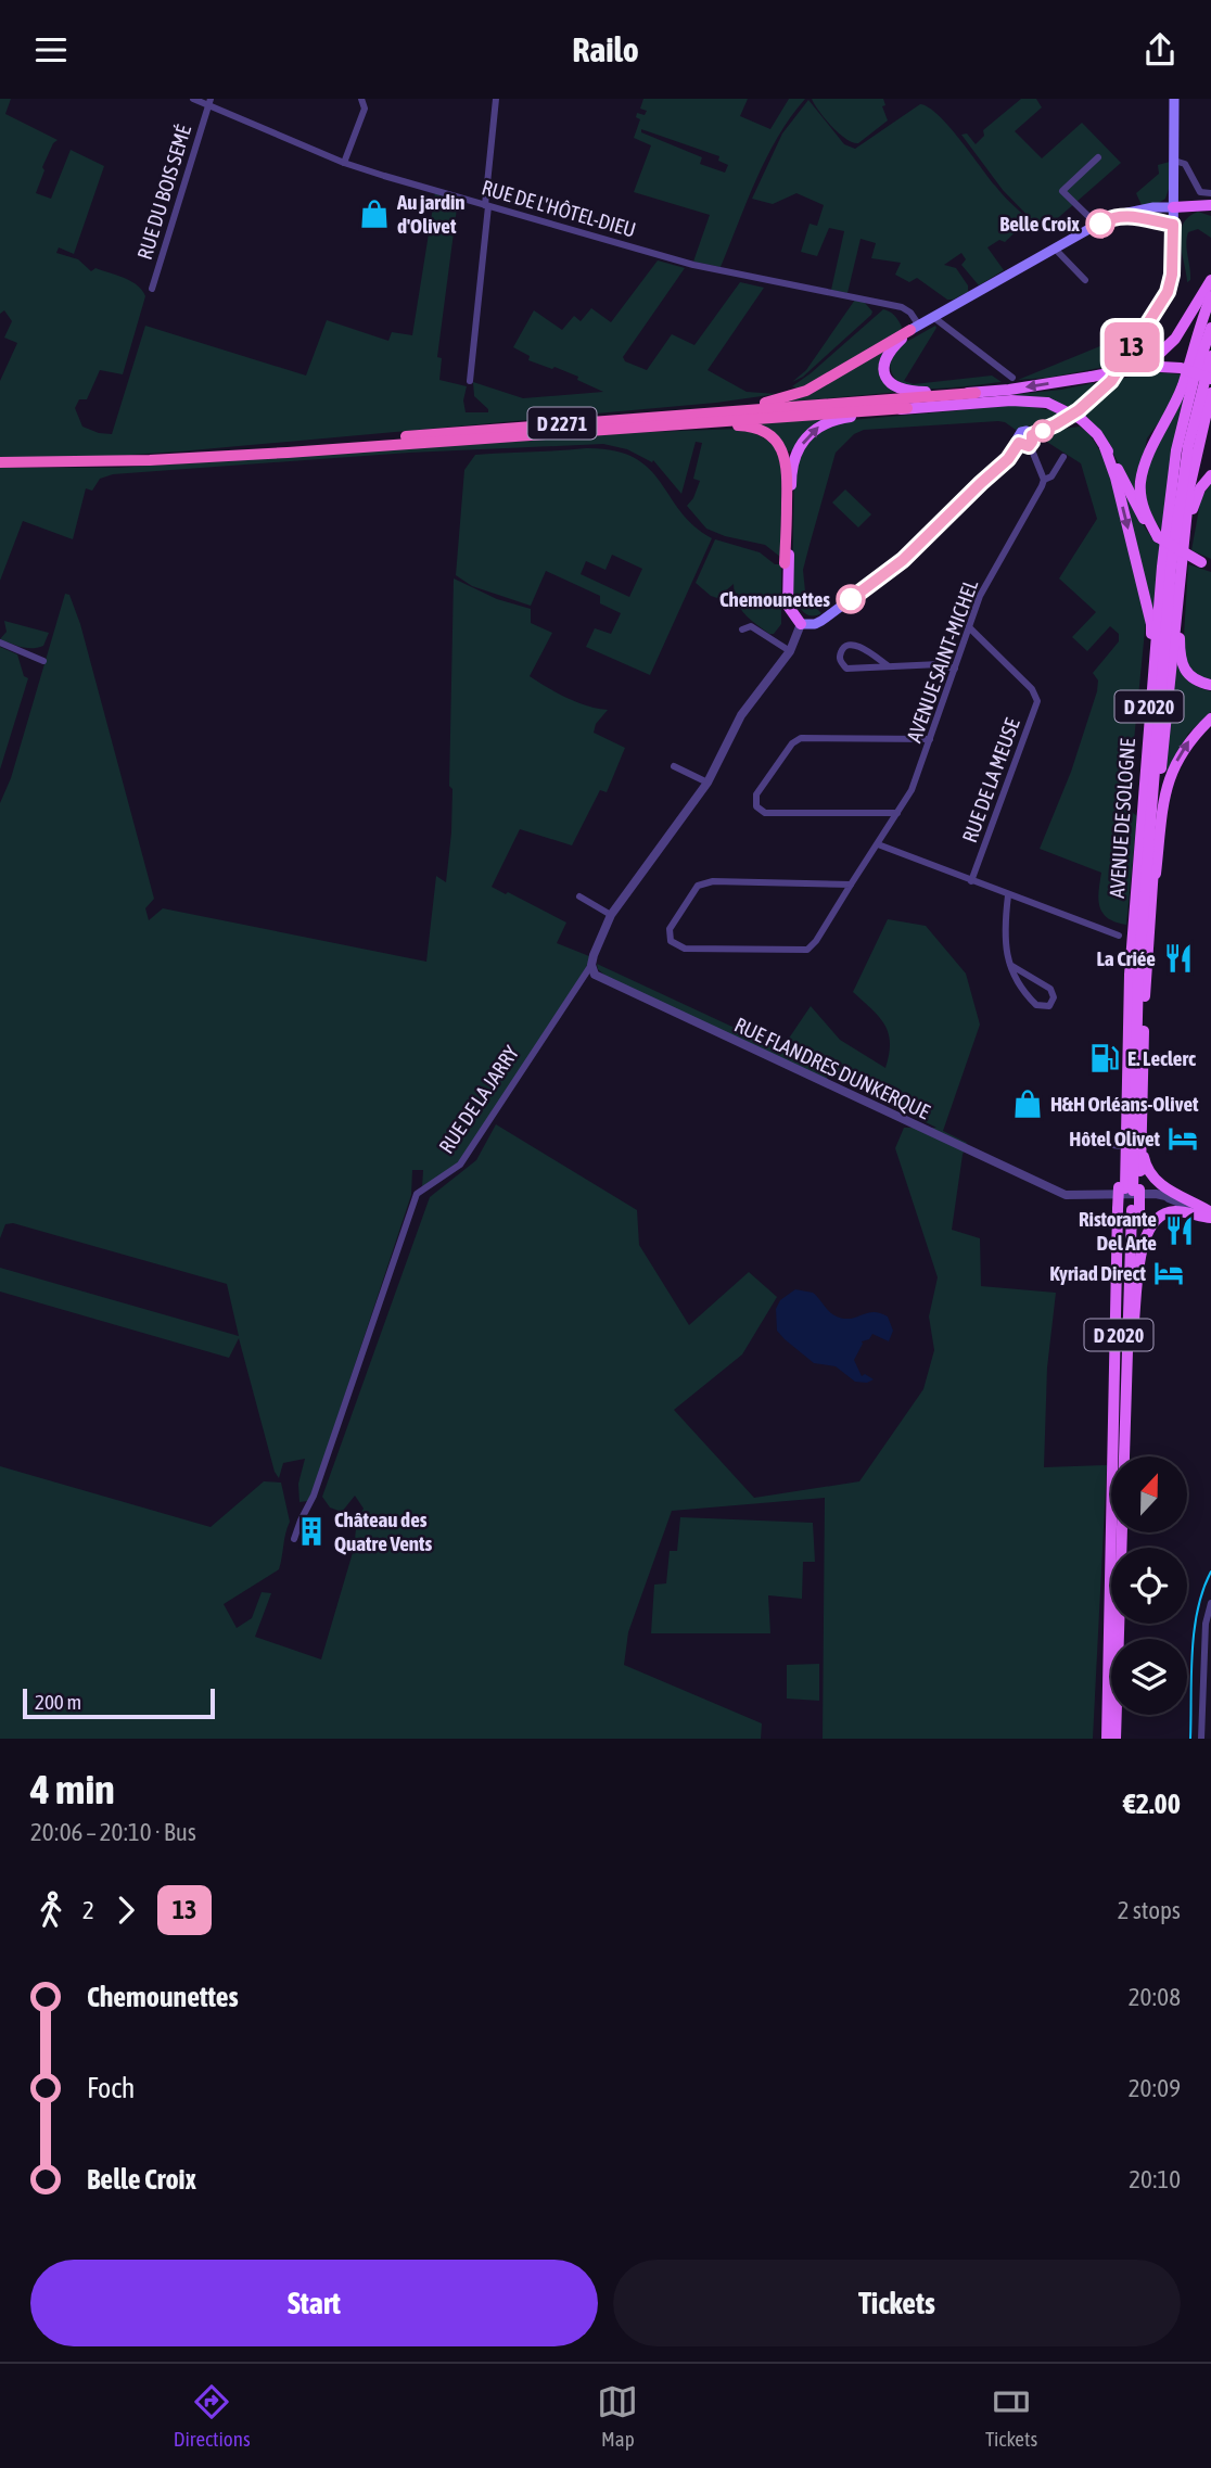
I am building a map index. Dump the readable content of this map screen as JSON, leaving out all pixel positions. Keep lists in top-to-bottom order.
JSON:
{
  "streets": {
    "highway": ["D 2271"],
    "main road": ["D 2020", "AVENUE DE SOLOGNE"],
    "street": [
      "RUE DU BOIS SEMÉ",
      "RUE DE L'HÔTEL-DIEU",
      "AVENUE SAINT-MICHEL",
      "RUE DE LA MEUSE",
      "RUE FLANDRES DUNKERQUE",
      "RUE DE LA JARRY"
    ]
  },
  "crossings": [
    ["RUE DU BOIS SEMÉ", "RUE DE L'HÔTEL-DIEU"],
    ["AVENUE SAINT-MICHEL", "RUE DE LA MEUSE"],
    ["D 2020", "AVENUE DE SOLOGNE"],
    ["D 2020", "RUE FLANDRES DUNKERQUE"],
    ["RUE FLANDRES DUNKERQUE", "RUE DE LA JARRY"]
  ],
  "places": {
    "shop": ["Au jardin d'Olivet", "H&H Orléans-Olivet"],
    "other": ["Belle Croix", "Chemounettes"],
    "restaurant": ["La Criée", "Ristorante Del Arte"],
    "fuel station": ["E. Leclerc"],
    "hotel": ["Hôtel Olivet", "Kyriad Direct"],
    "building": ["Château des Quatre Vents"]
  },
  "lines": ["bus line 13"],
  "scale_bar": "200 m",
  "north": "top",
  "page": {
    "header": "Railo",
    "on_map": "13",
    "scale": "200 m",
    "heading": ["4 min", "20:06 – 20:10 · Bus", "€2.00"],
    "legs": ["2", "13", "2 stops"],
    "list": [
      {
        "name": "Chemounettes",
        "value": "20:08"
      },
      {
        "name": "Foch",
        "value": "20:09"
      },
      {
        "name": "Belle Croix",
        "value": "20:10"
      }
    ],
    "buttons": ["Start", "Tickets"],
    "tabs": ["Directions", "Map", "Tickets"]
  }
}
